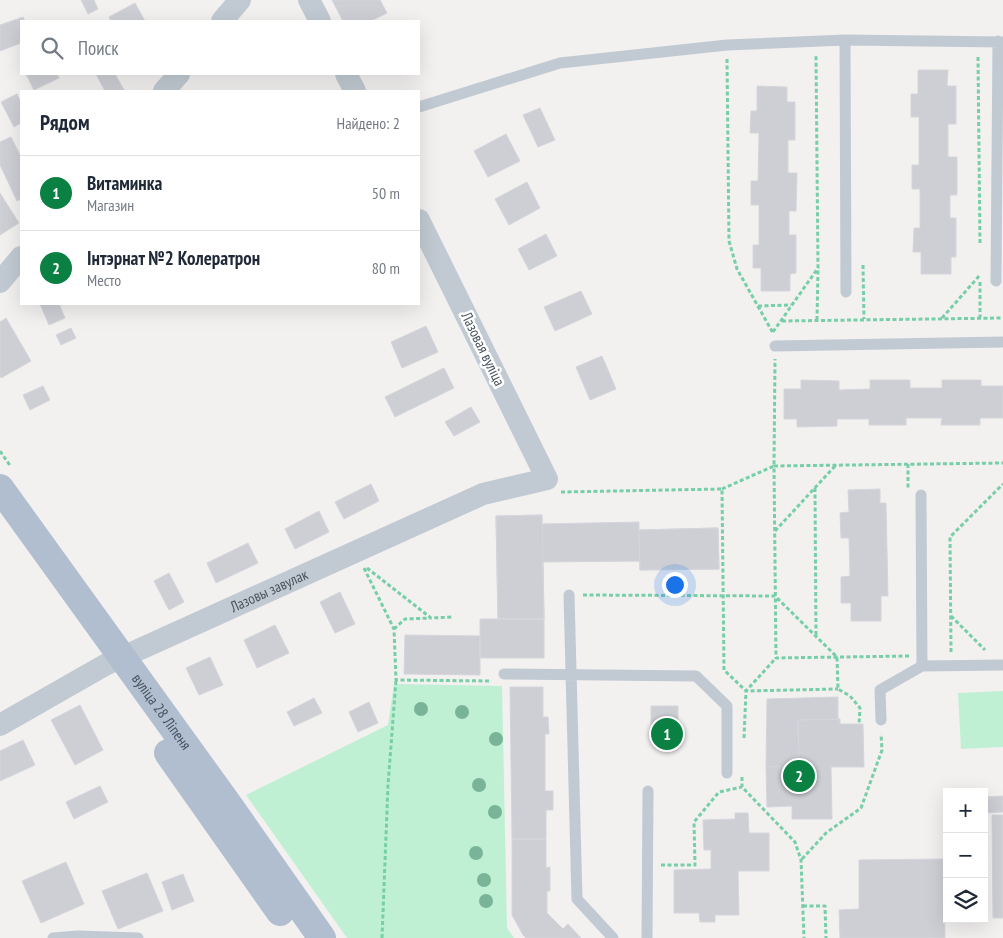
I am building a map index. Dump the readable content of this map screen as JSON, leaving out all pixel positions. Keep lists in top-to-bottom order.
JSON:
{
  "streets": {
    "main road": ["вуліца 28 Ліпеня"],
    "street": ["Лазовая вуліца", "Лазовы завулак"]
  },
  "crossings": [
    ["Лазовая вуліца", "Лазовы завулак"],
    ["Лазовы завулак", "вуліца 28 Ліпеня"]
  ],
  "page": {
    "search": "Поиск",
    "heading": ["Рядом", "Найдено: 2"],
    "list": [
      {
        "mark": "1",
        "name": "Витаминка",
        "note": "Магазин",
        "value": "50 m"
      },
      {
        "mark": "2",
        "name": "Інтэрнат №2 Колератрон",
        "note": "Место",
        "value": "80 m"
      }
    ],
    "pins": ["1", "2"],
    "map_buttons": ["+", "−"]
  }
}
